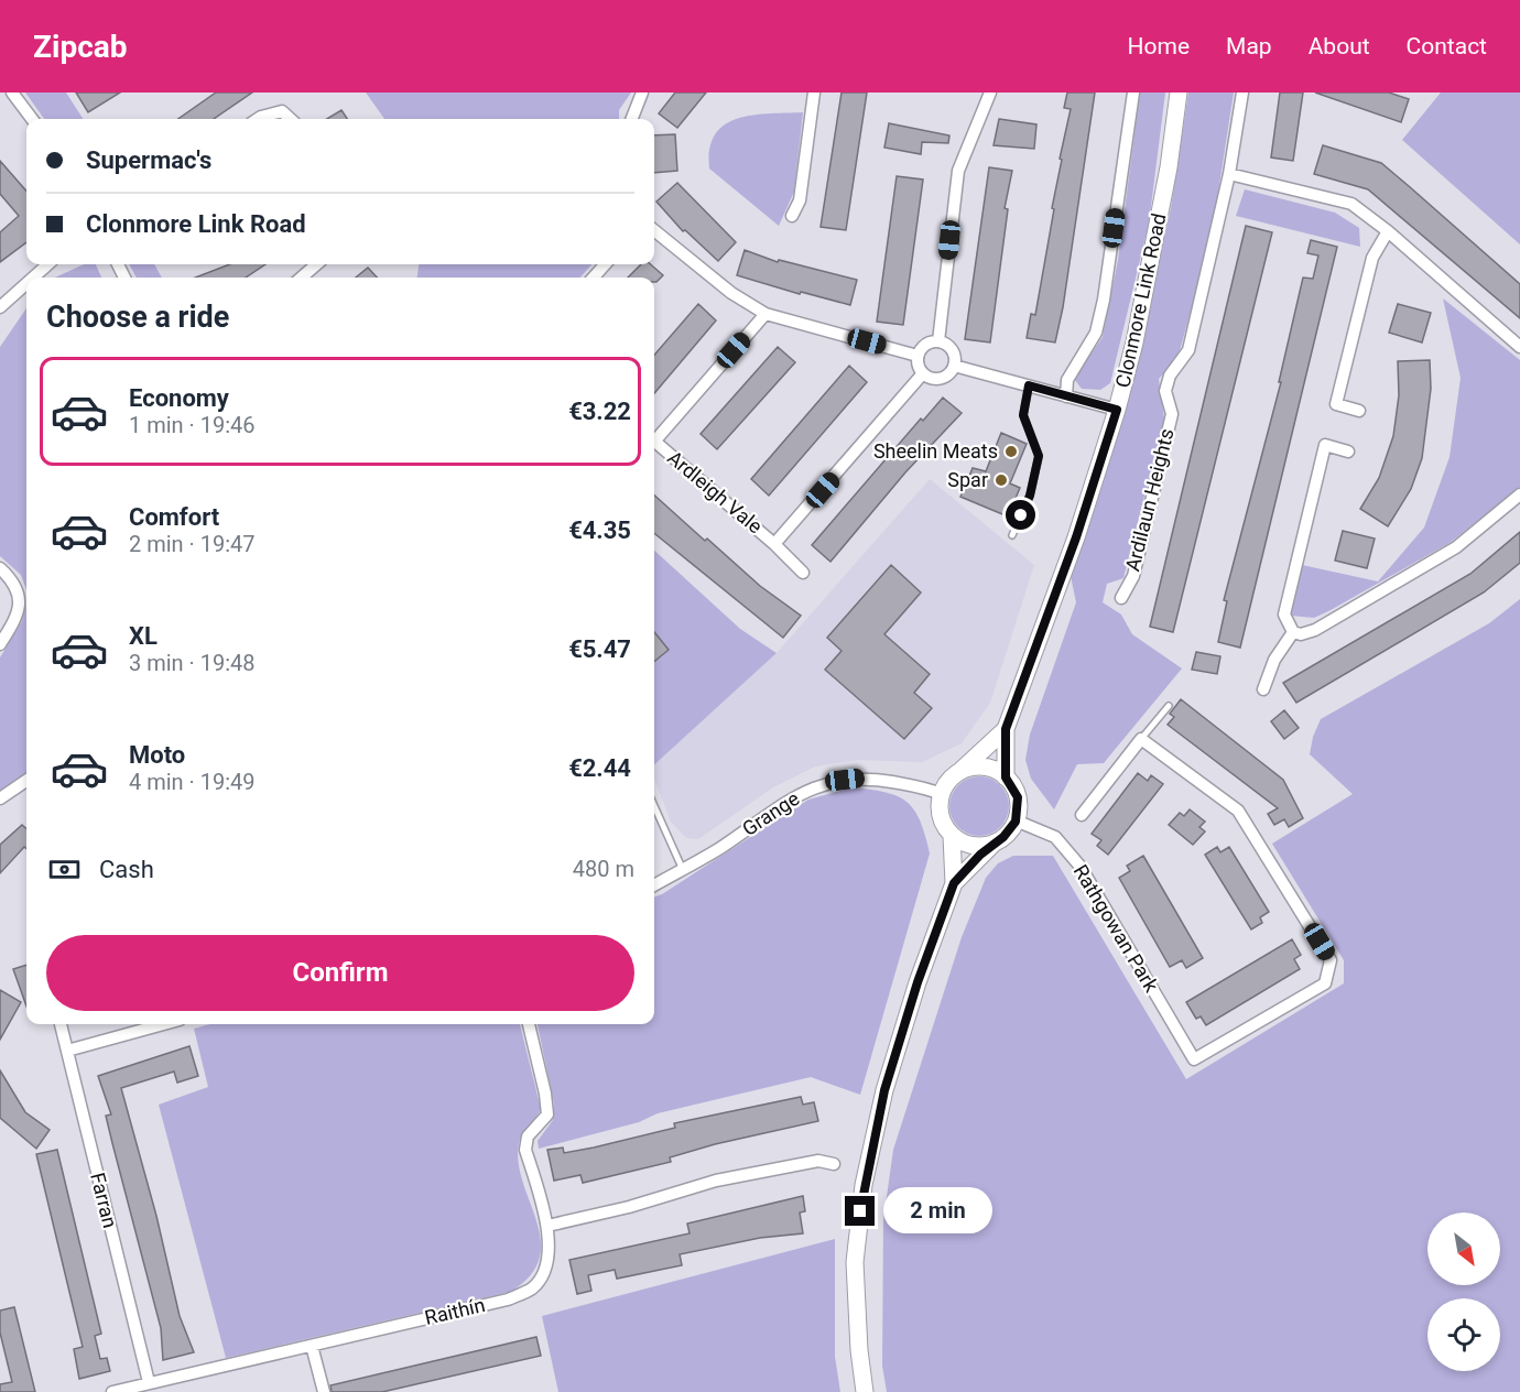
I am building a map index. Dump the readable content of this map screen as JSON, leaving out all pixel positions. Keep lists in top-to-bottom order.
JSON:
{
  "streets": {
    "main road": ["Clonmore Link Road"],
    "street": [
      "Ardleigh Vale",
      "Ardilaun Heights",
      "Grange",
      "Rathgowan Park",
      "Farran",
      "Raithín"
    ]
  },
  "crossings": [
    ["Clonmore Link Road", "Grange"],
    ["Clonmore Link Road", "Rathgowan Park"],
    ["Grange", "Rathgowan Park"],
    ["Farran", "Raithín"]
  ],
  "places": ["Sheelin Meats", "Spar"],
  "north": "bottom right",
  "page": {
    "header": "Zipcab",
    "nav": [
      "Home",
      "Map",
      "About",
      "Contact"
    ],
    "banner": ["Supermac's", "Clonmore Link Road"],
    "heading": "Choose a ride",
    "list": [
      {
        "name": "Economy",
        "note": "1 min · 19:46",
        "value": "€3.22"
      },
      {
        "name": "Comfort",
        "note": "2 min · 19:47",
        "value": "€4.35"
      },
      {
        "name": "XL",
        "note": "3 min · 19:48",
        "value": "€5.47"
      },
      {
        "name": "Moto",
        "note": "4 min · 19:49",
        "value": "€2.44"
      }
    ],
    "pay": ["Cash", "480 m"],
    "buttons": "Confirm",
    "bubble": "2 min"
  }
}
